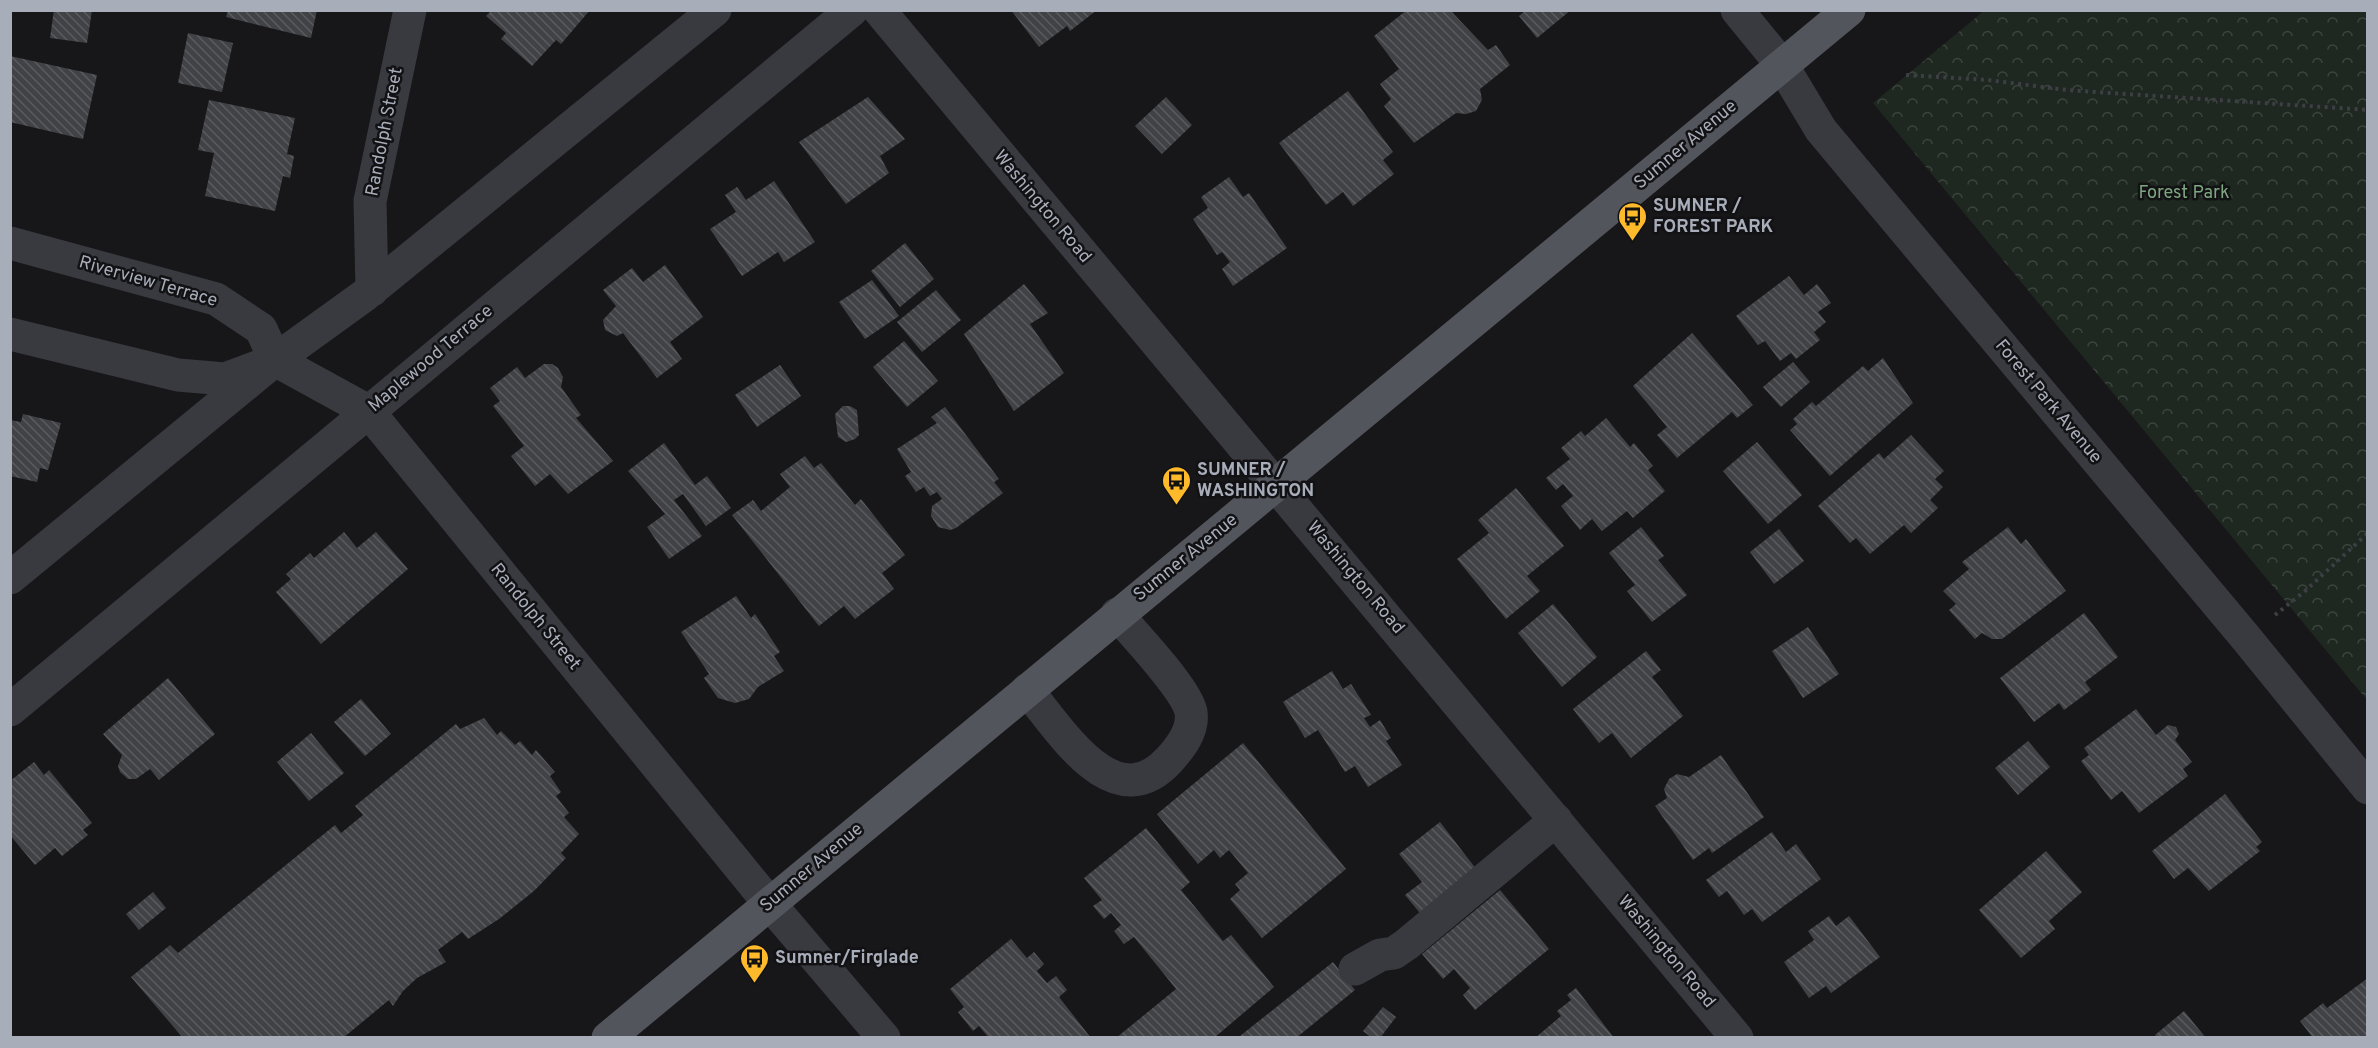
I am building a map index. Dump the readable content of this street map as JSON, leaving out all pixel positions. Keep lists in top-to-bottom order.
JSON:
{
  "streets": {
    "main road": ["Sumner Avenue"],
    "street": [
      "Randolph Street",
      "Washington Road",
      "Riverview Terrace",
      "Maplewood Terrace",
      "Forest Park Avenue"
    ]
  },
  "crossings": [
    ["Randolph Street", "Sumner Avenue"],
    ["Randolph Street", "Riverview Terrace"],
    ["Randolph Street", "Maplewood Terrace"],
    ["Sumner Avenue", "Washington Road"],
    ["Sumner Avenue", "Forest Park Avenue"]
  ],
  "parks": ["Forest Park"],
  "places": {
    "bus stop": ["SUMNER / FOREST PARK", "SUMNER / WASHINGTON", "Sumner/Firglade"]
  }
}
